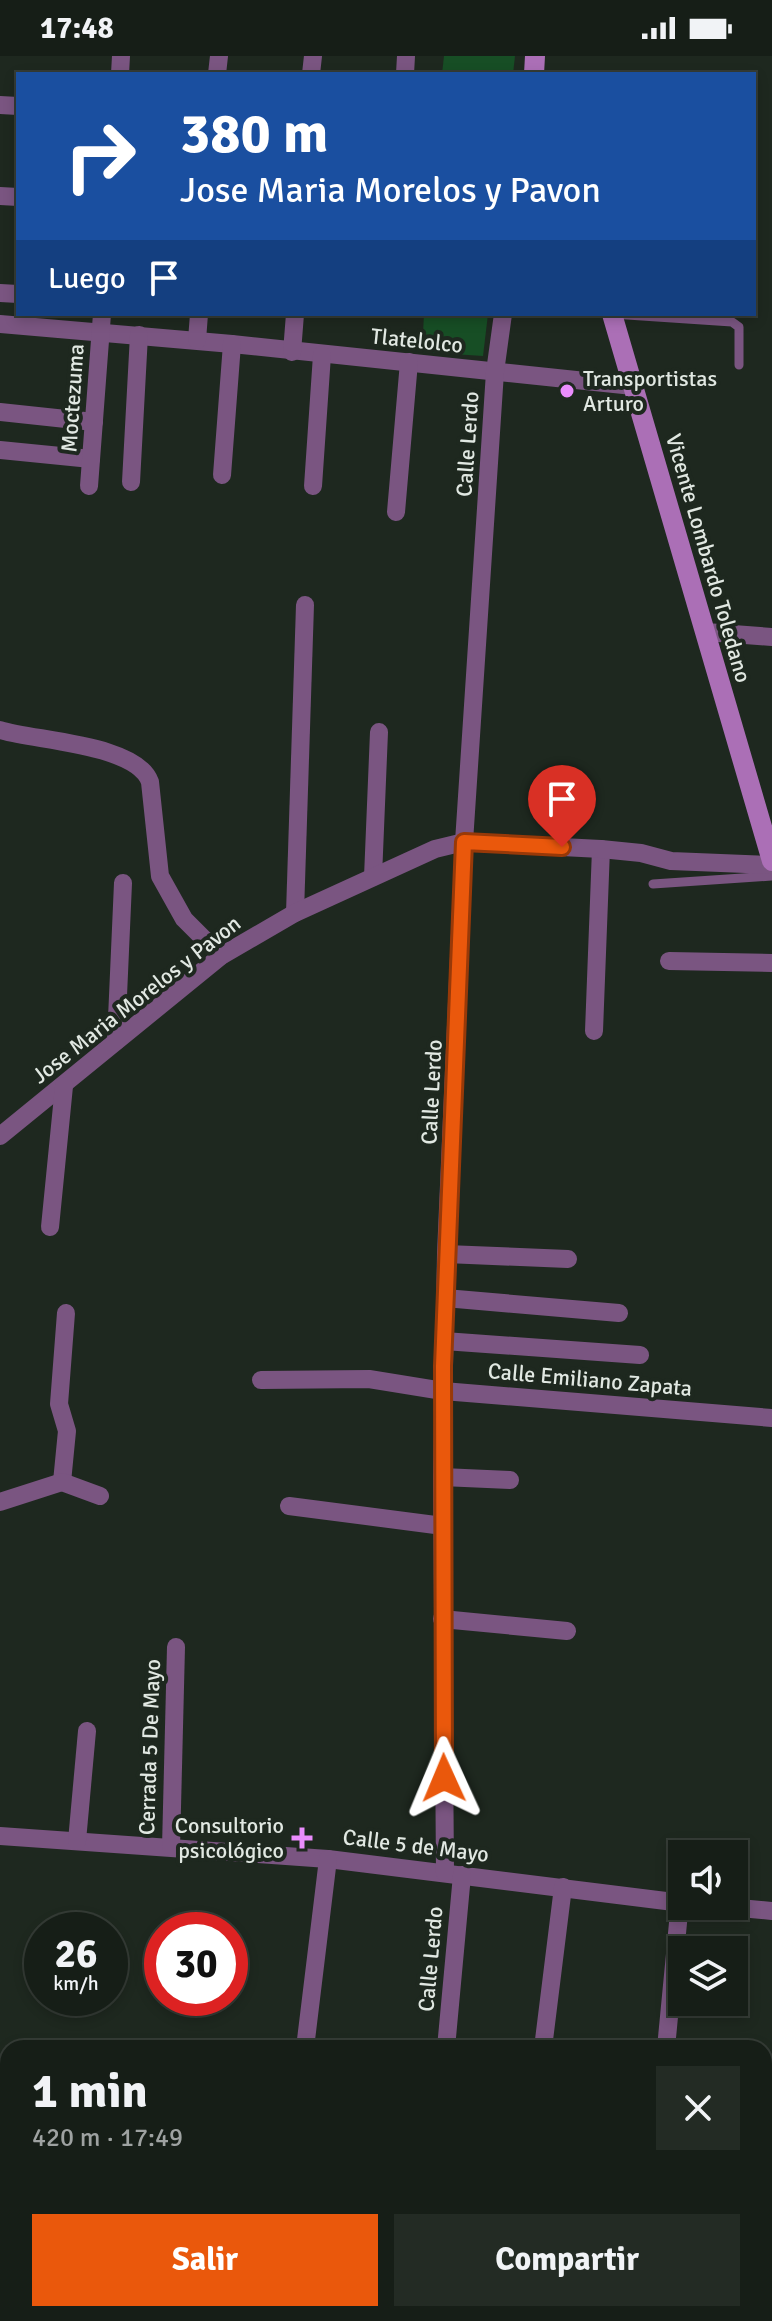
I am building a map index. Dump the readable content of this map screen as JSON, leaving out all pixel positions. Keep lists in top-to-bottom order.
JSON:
{
  "streets": {
    "main road": ["Vicente Lombardo Toledano"],
    "street": [
      "Tlatelolco",
      "Moctezuma",
      "Calle Lerdo",
      "Jose Maria Morelos y Pavon",
      "Calle Emiliano Zapata",
      "Cerrada 5 De Mayo",
      "Calle 5 de Mayo"
    ]
  },
  "crossings": [
    ["Tlatelolco", "Moctezuma"],
    ["Tlatelolco", "Calle Lerdo"],
    ["Tlatelolco", "Vicente Lombardo Toledano"],
    ["Calle Lerdo", "Jose Maria Morelos y Pavon"],
    ["Calle Lerdo", "Calle Emiliano Zapata"],
    ["Calle Lerdo", "Calle 5 de Mayo"],
    ["Vicente Lombardo Toledano", "Jose Maria Morelos y Pavon"],
    ["Cerrada 5 De Mayo", "Calle 5 de Mayo"]
  ],
  "places": {
    "other": ["Transportistas Arturo"],
    "health": ["Consultorio psicológico"]
  },
  "page": {
    "status": "17:48",
    "turn": ["380 m", "Jose Maria Morelos y Pavon"],
    "then": "Luego",
    "speed": "26 km/h",
    "limit": "30",
    "heading": ["1 min", "420 m · 17:49"],
    "buttons": ["Salir", "Compartir"]
  }
}
